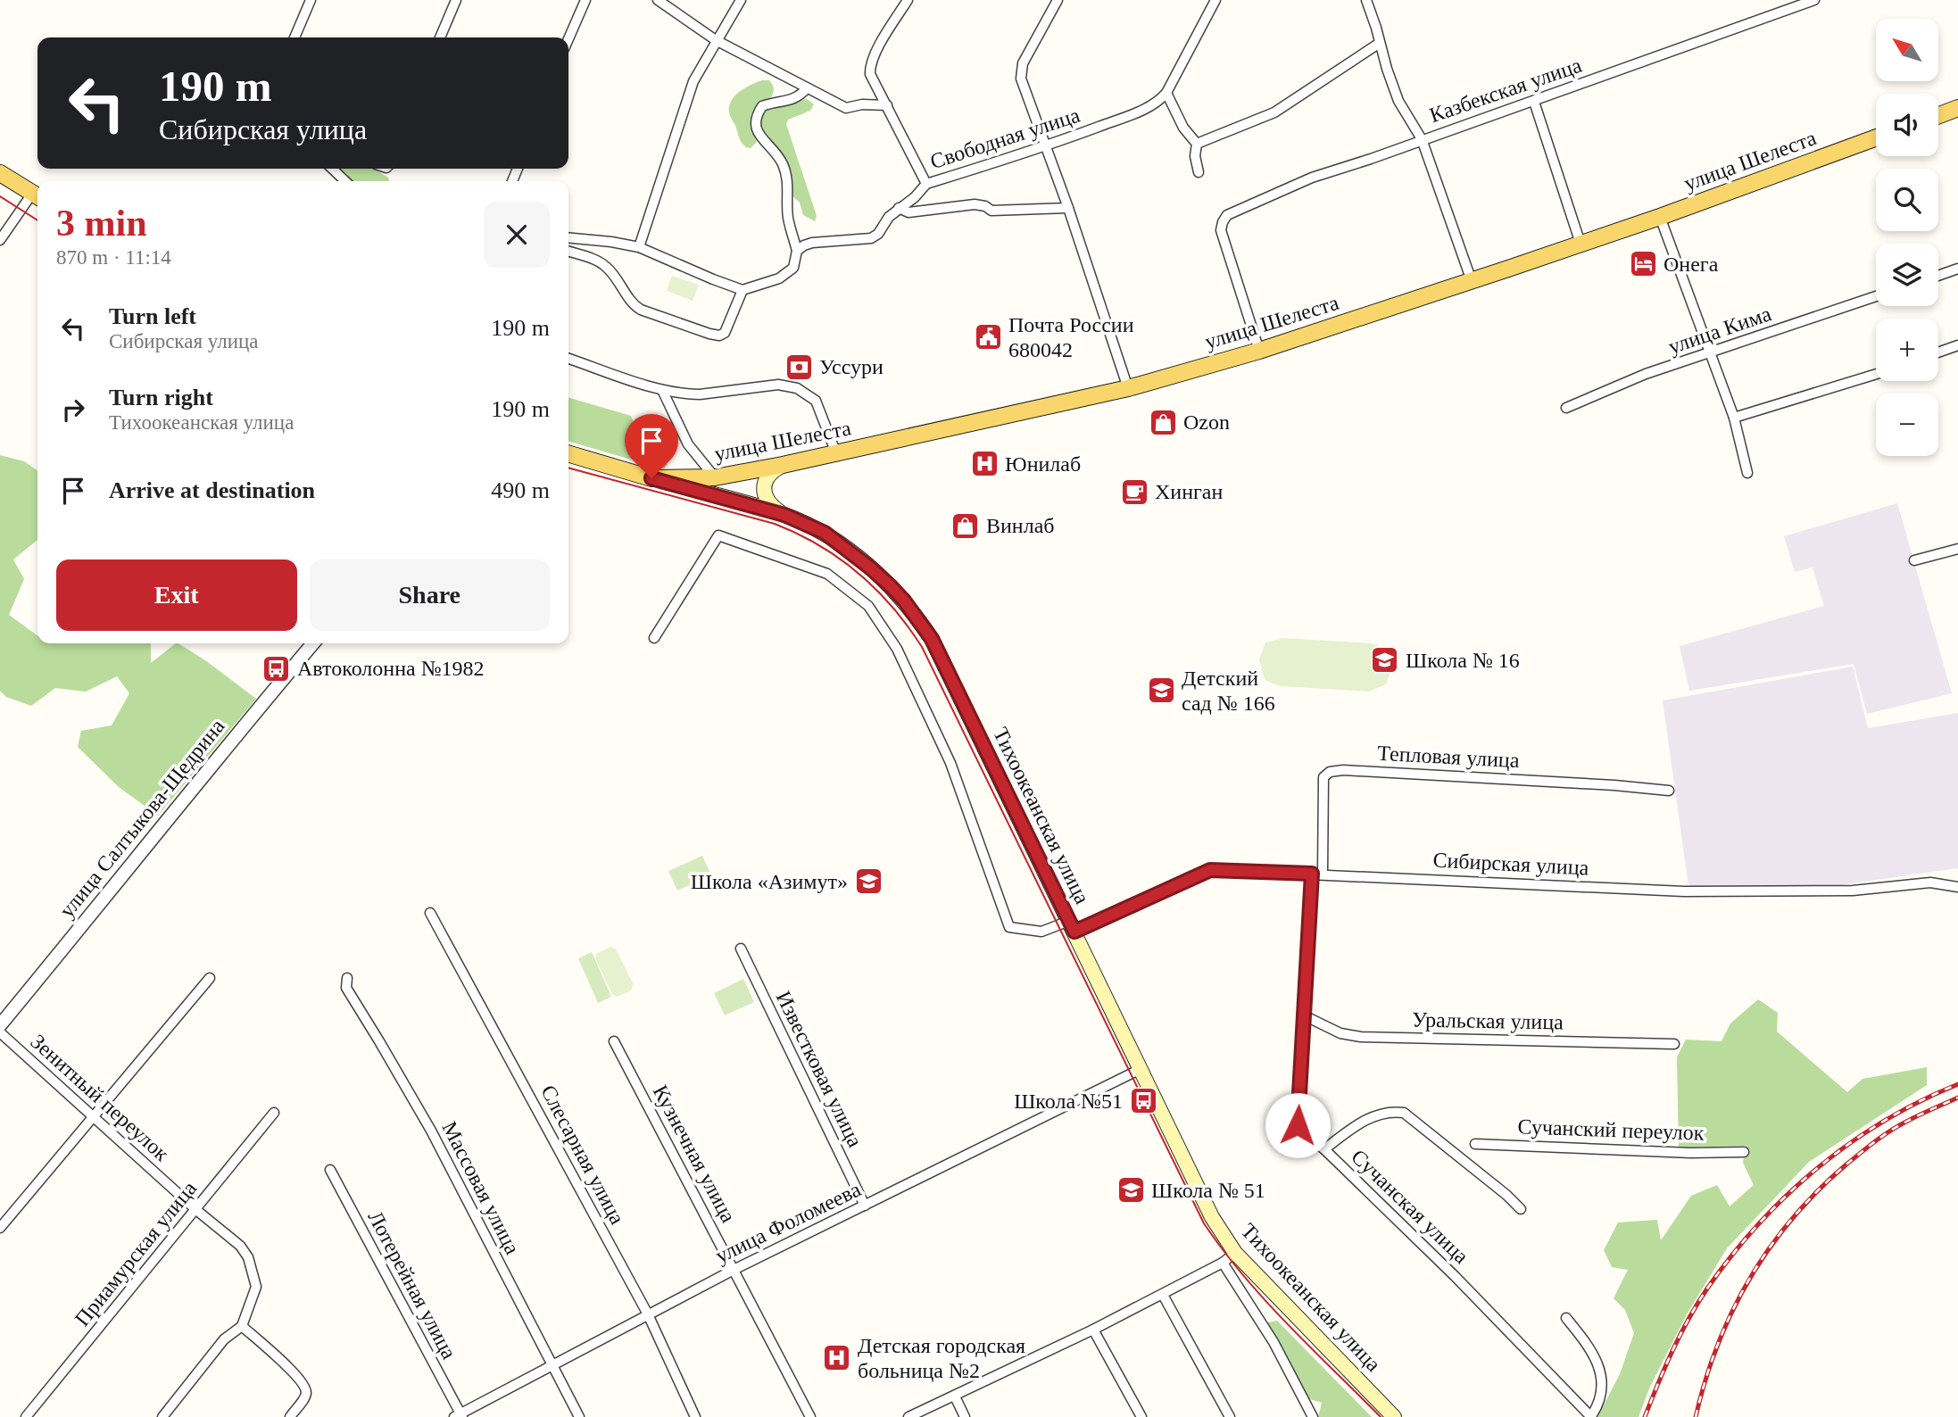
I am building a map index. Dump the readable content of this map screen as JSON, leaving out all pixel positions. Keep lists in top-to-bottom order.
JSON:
{
  "streets": {
    "main road": ["улица Шелеста", "Тихоокеанская улица"],
    "street": [
      "Казбекская улица",
      "Свободная улица",
      "улица Кима",
      "Тепловая улица",
      "улица Салтыкова-Щедрина",
      "Сибирская улица",
      "Уральская улица",
      "Известковая улица",
      "Зенитный переулок",
      "Сучанский переулок",
      "Кузнечная улица",
      "Слесарная улица",
      "Массовая улица",
      "Сучанская улица",
      "улица Фоломеева",
      "Приамурская улица",
      "Лотерейная улица"
    ]
  },
  "crossings": [
    ["Казбекская улица", "улица Шелеста"],
    ["улица Шелеста", "Тихоокеанская улица"],
    ["Тепловая улица", "Сибирская улица"],
    ["Тихоокеанская улица", "Сибирская улица"],
    ["Тихоокеанская улица", "улица Фоломеева"],
    ["Сибирская улица", "Сучанская улица"],
    ["Уральская улица", "Сучанская улица"],
    ["Известковая улица", "улица Фоломеева"],
    ["Зенитный переулок", "Приамурская улица"],
    ["Кузнечная улица", "улица Фоломеева"],
    ["Слесарная улица", "улица Фоломеева"],
    ["Массовая улица", "улица Фоломеева"],
    ["улица Фоломеева", "Лотерейная улица"]
  ],
  "places": {
    "hotel": ["Онега"],
    "public building": ["Почта России 680042"],
    "bank": ["Уссури"],
    "shop": ["Ozon", "Винлаб"],
    "hospital": ["Юнилаб", "Детская городская больница №2"],
    "cafe": ["Хинган"],
    "school or university": [
      "Школа № 16",
      "Детский сад № 166",
      "Школа «Азимут»",
      "Школа № 51"
    ],
    "bus stop": ["Автоколонна №1982", "Школа №51"]
  },
  "north": "top left",
  "page": {
    "map_buttons": ["+", "−"],
    "turn": ["190 m", "Сибирская улица"],
    "heading": ["3 min", "870 m · 11:14"],
    "list": [
      {
        "name": "Turn left",
        "note": "Сибирская улица",
        "value": "190 m"
      },
      {
        "name": "Turn right",
        "note": "Тихоокеанская улица",
        "value": "190 m"
      },
      {
        "name": "Arrive at destination",
        "value": "490 m"
      }
    ],
    "buttons": ["Exit", "Share"]
  }
}
